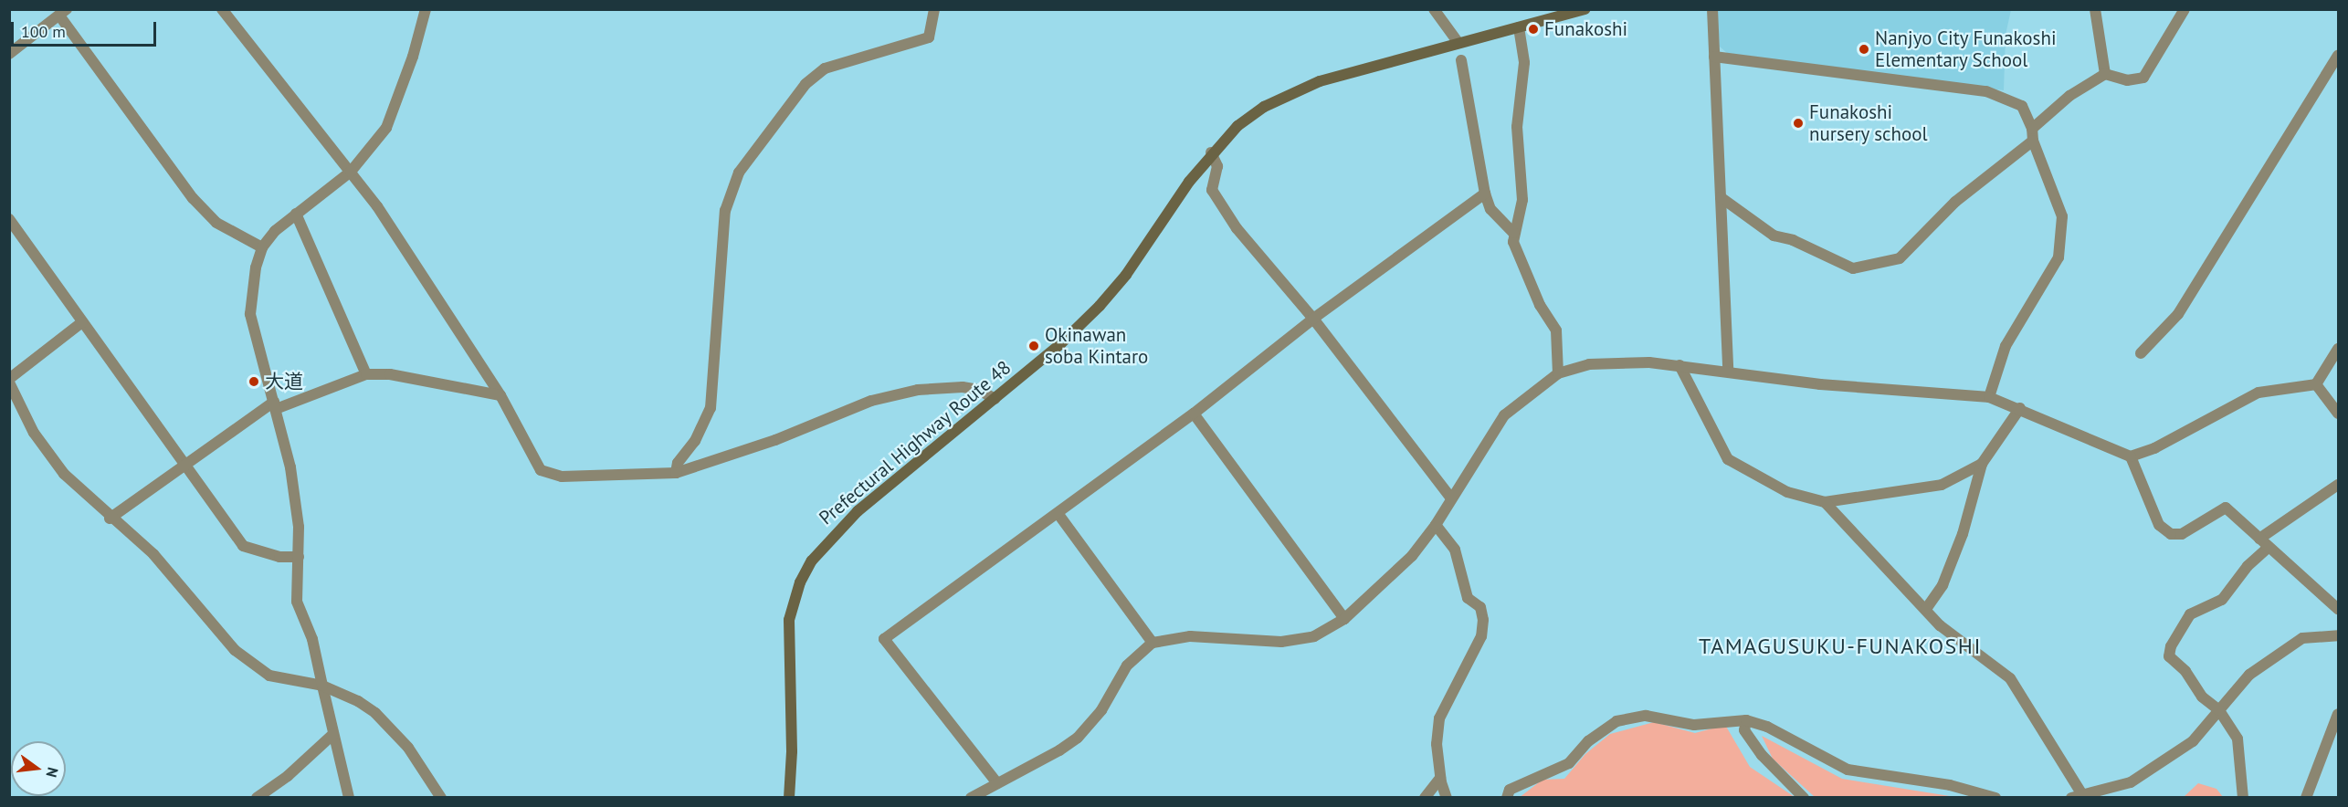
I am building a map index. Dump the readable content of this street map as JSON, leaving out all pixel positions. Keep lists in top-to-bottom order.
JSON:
{
  "streets": {
    "main road": ["Prefectural Highway Route 48"]
  },
  "districts": ["TAMAGUSUKU-FUNAKOSHI"],
  "places": [
    "Funakoshi",
    "Nanjyo City Funakoshi Elementary School",
    "Funakoshi nursery school",
    "Okinawan soba Kintaro",
    "大道"
  ],
  "scale_bar": "100 m",
  "north": "right"
}
